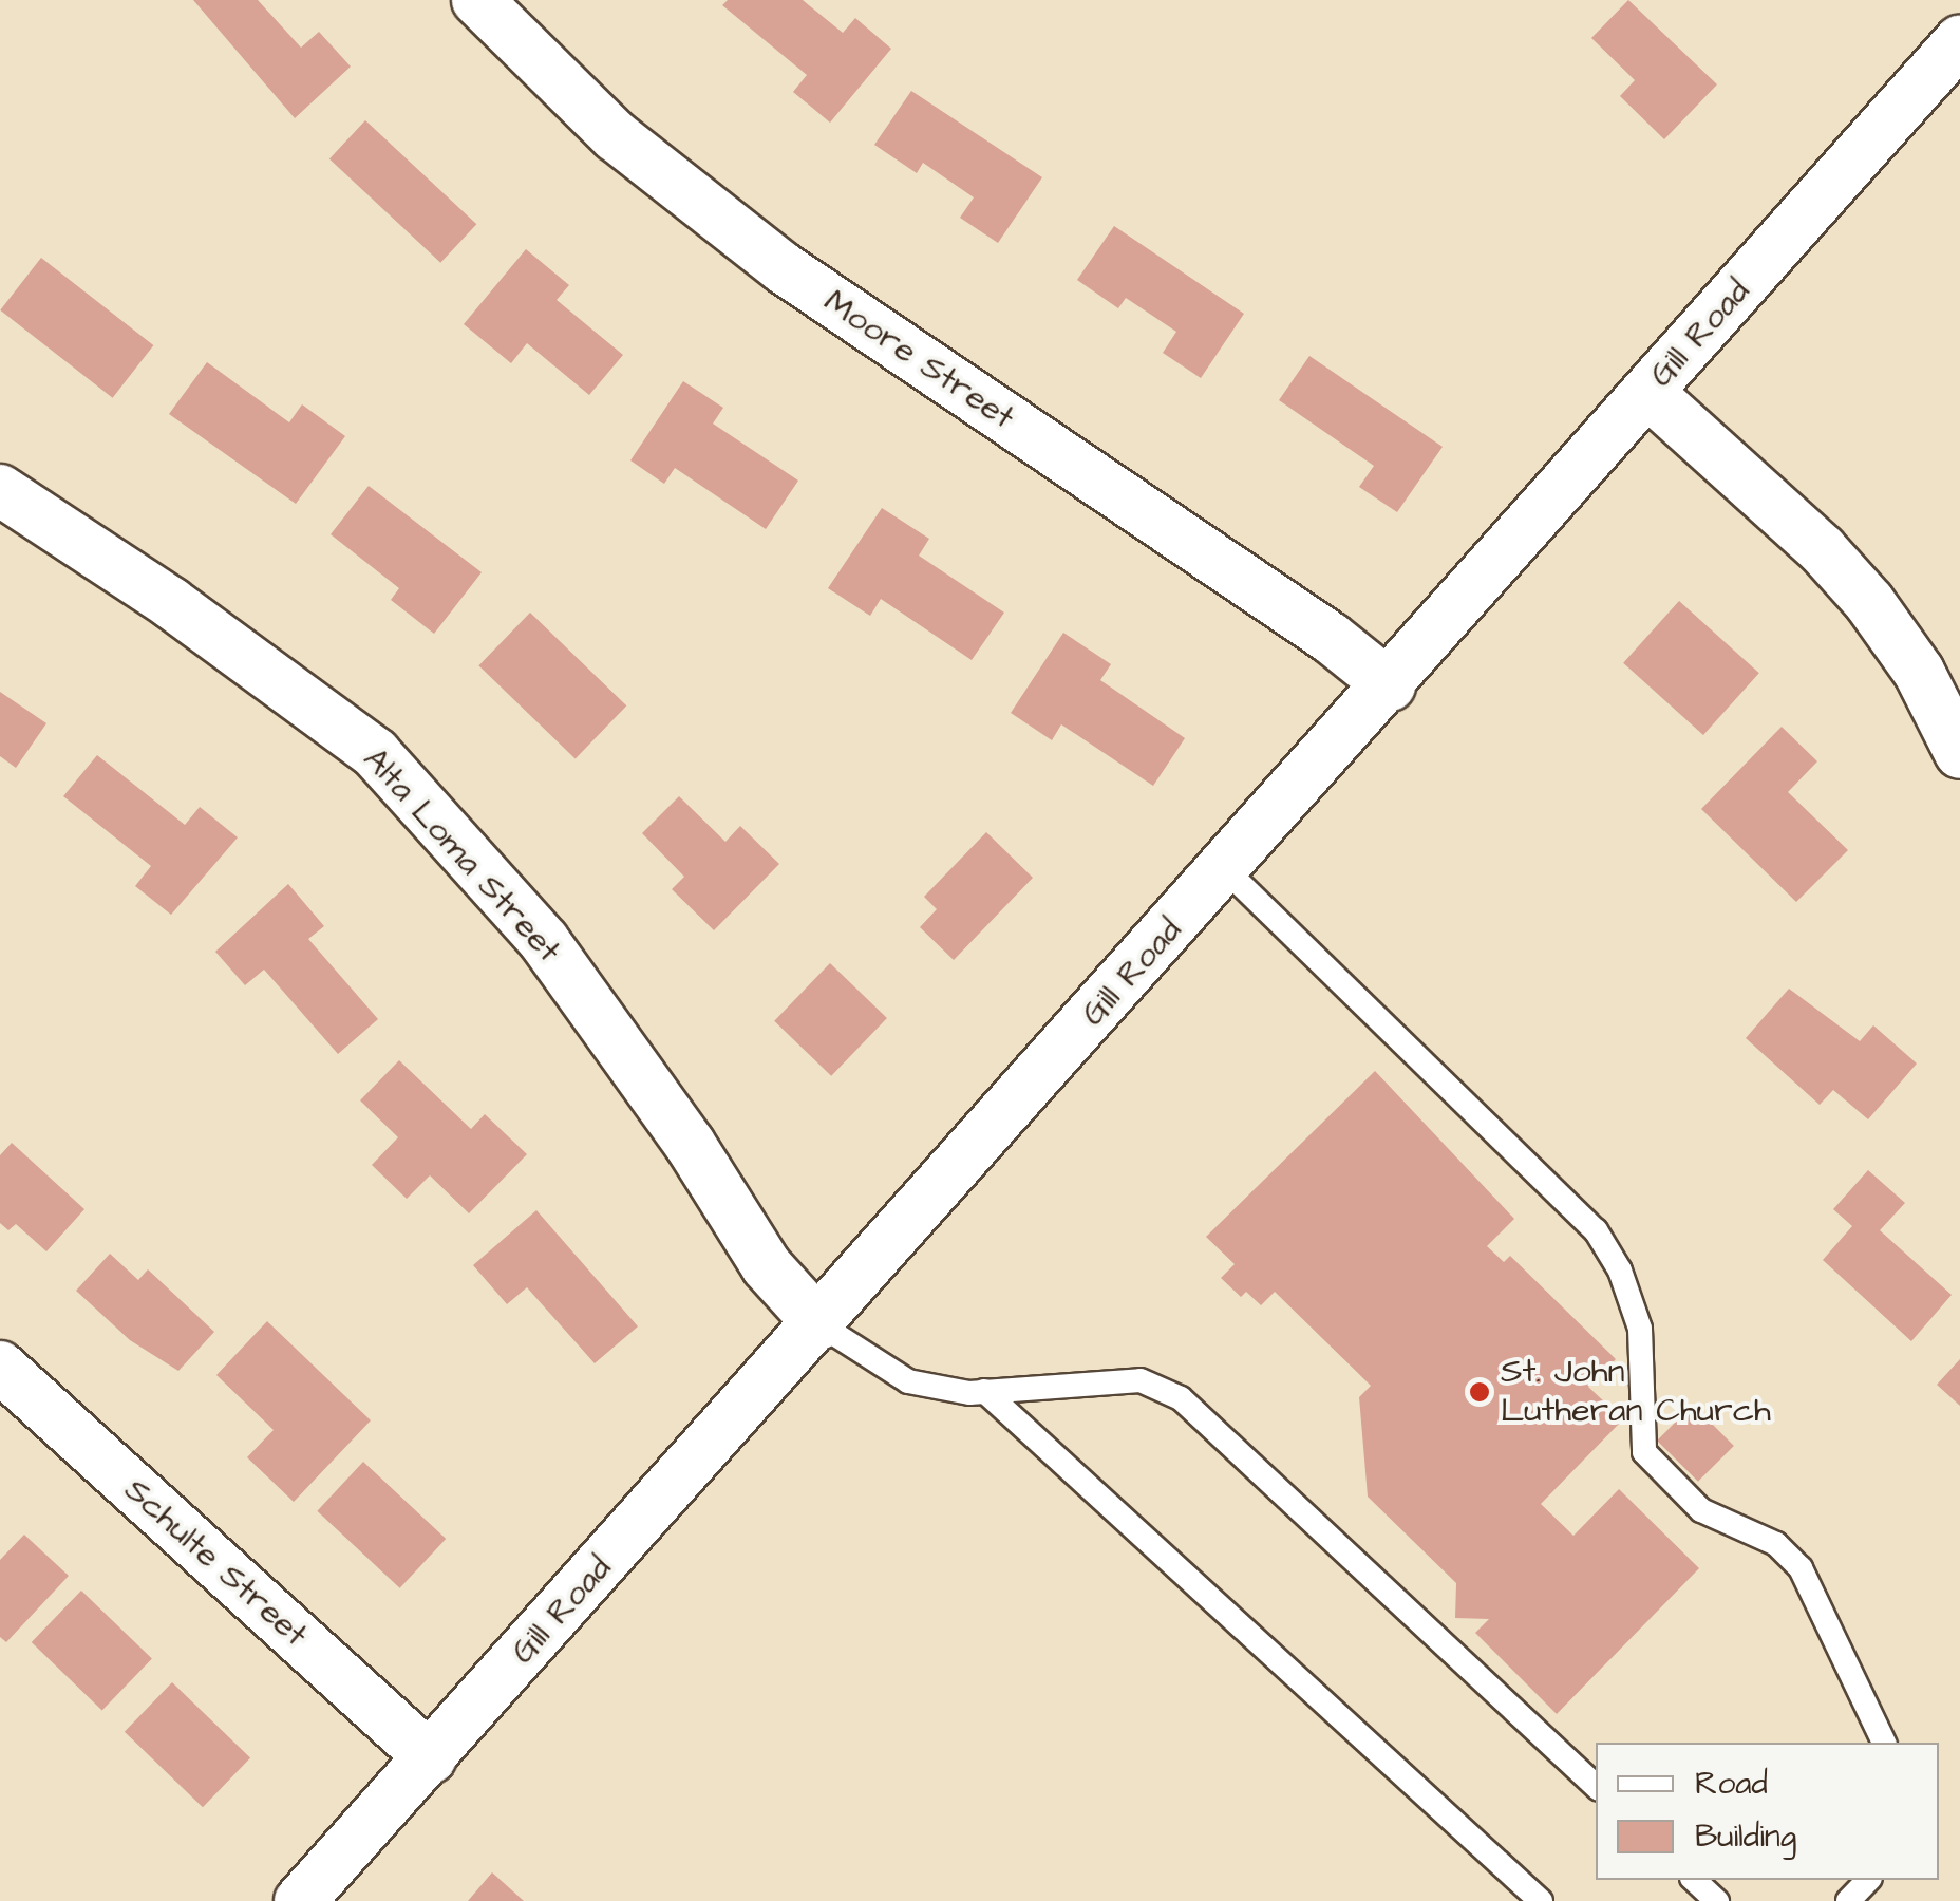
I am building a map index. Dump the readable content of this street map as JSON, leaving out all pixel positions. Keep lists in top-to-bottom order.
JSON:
{
  "streets": {
    "street": [
      "Gill Road",
      "Moore Street",
      "Alta Loma Street",
      "Schulte Street"
    ]
  },
  "crossings": [
    ["Gill Road", "Moore Street"],
    ["Gill Road", "Alta Loma Street"],
    ["Gill Road", "Schulte Street"]
  ],
  "places": ["St. John Lutheran Church"],
  "legend": ["Road", "Building"]
}
